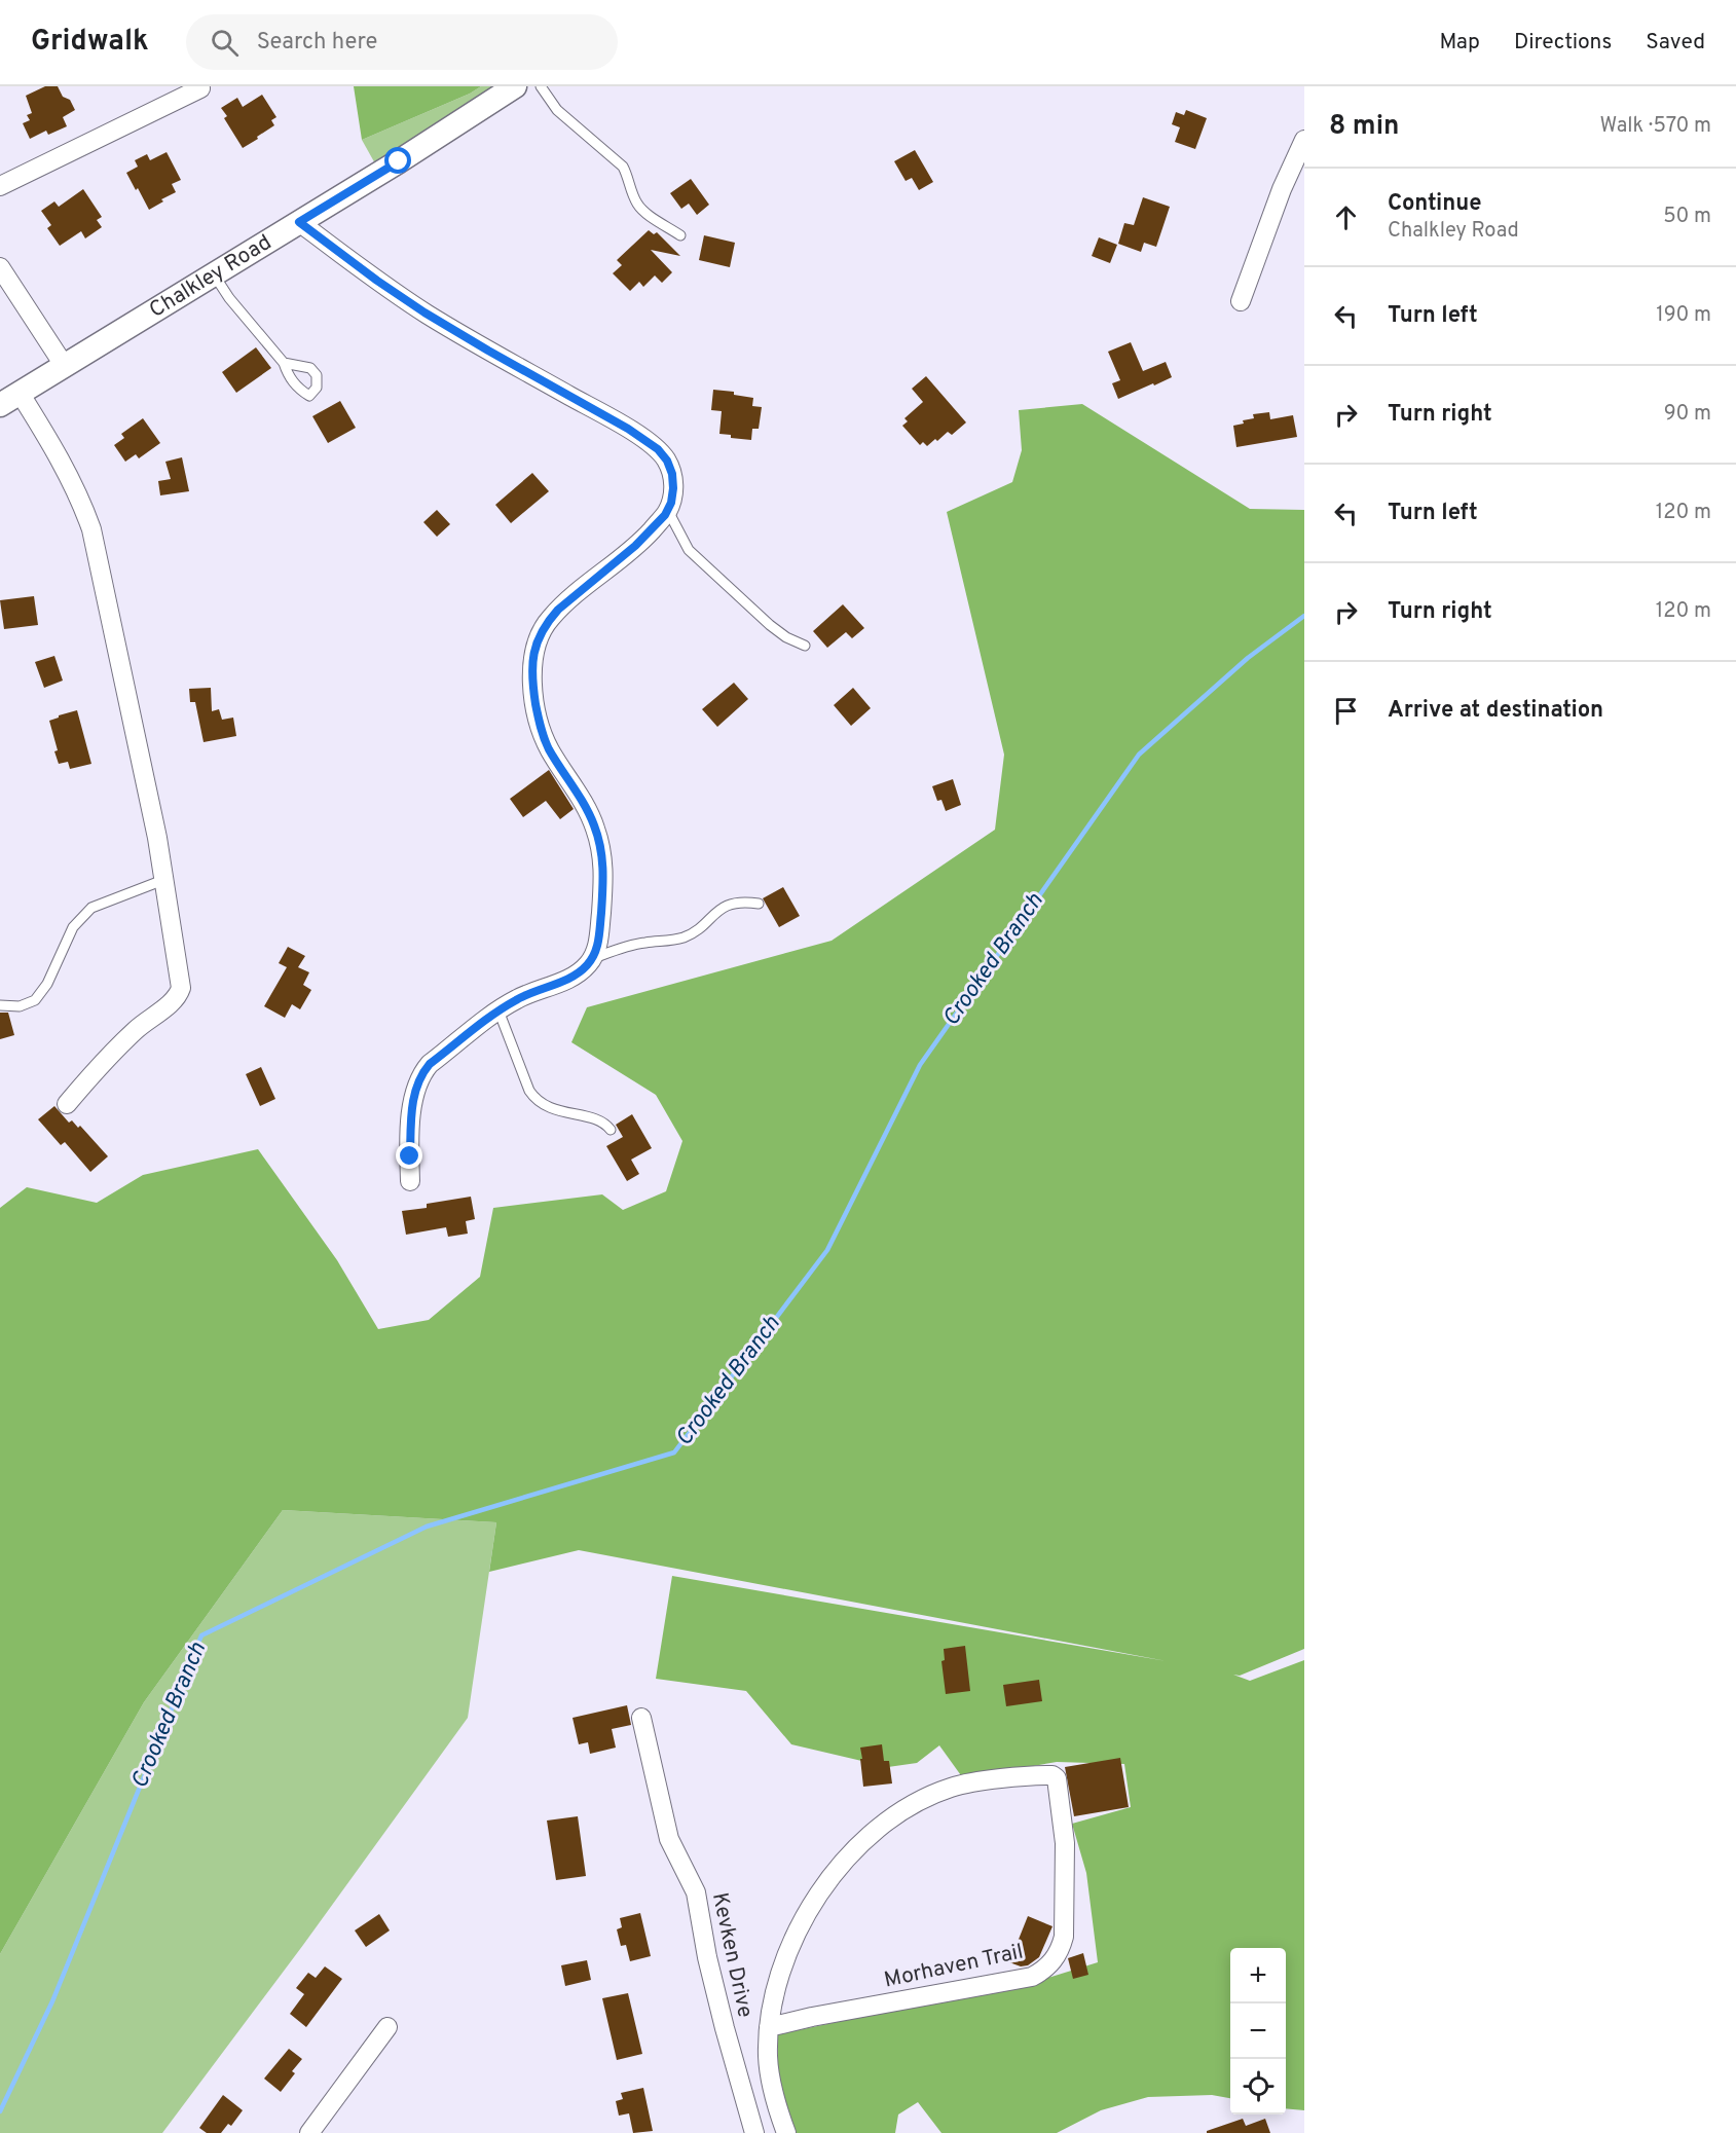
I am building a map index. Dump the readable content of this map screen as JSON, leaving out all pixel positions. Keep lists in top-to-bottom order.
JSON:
{
  "streets": {
    "street": ["Chalkley Road", "Kevken Drive", "Morhaven Trail"]
  },
  "water": ["Crooked Branch"],
  "page": {
    "header": "Gridwalk",
    "search": "Search here",
    "nav": ["Map", "Directions", "Saved"],
    "heading": ["8 min", "Walk · 570 m"],
    "list": [
      ["Continue", "Chalkley Road", "50 m"],
      ["Turn left", "190 m"],
      ["Turn right", "90 m"],
      ["Turn left", "120 m"],
      ["Turn right", "120 m"],
      "Arrive at destination"
    ],
    "map_buttons": ["+", "−"]
  }
}
